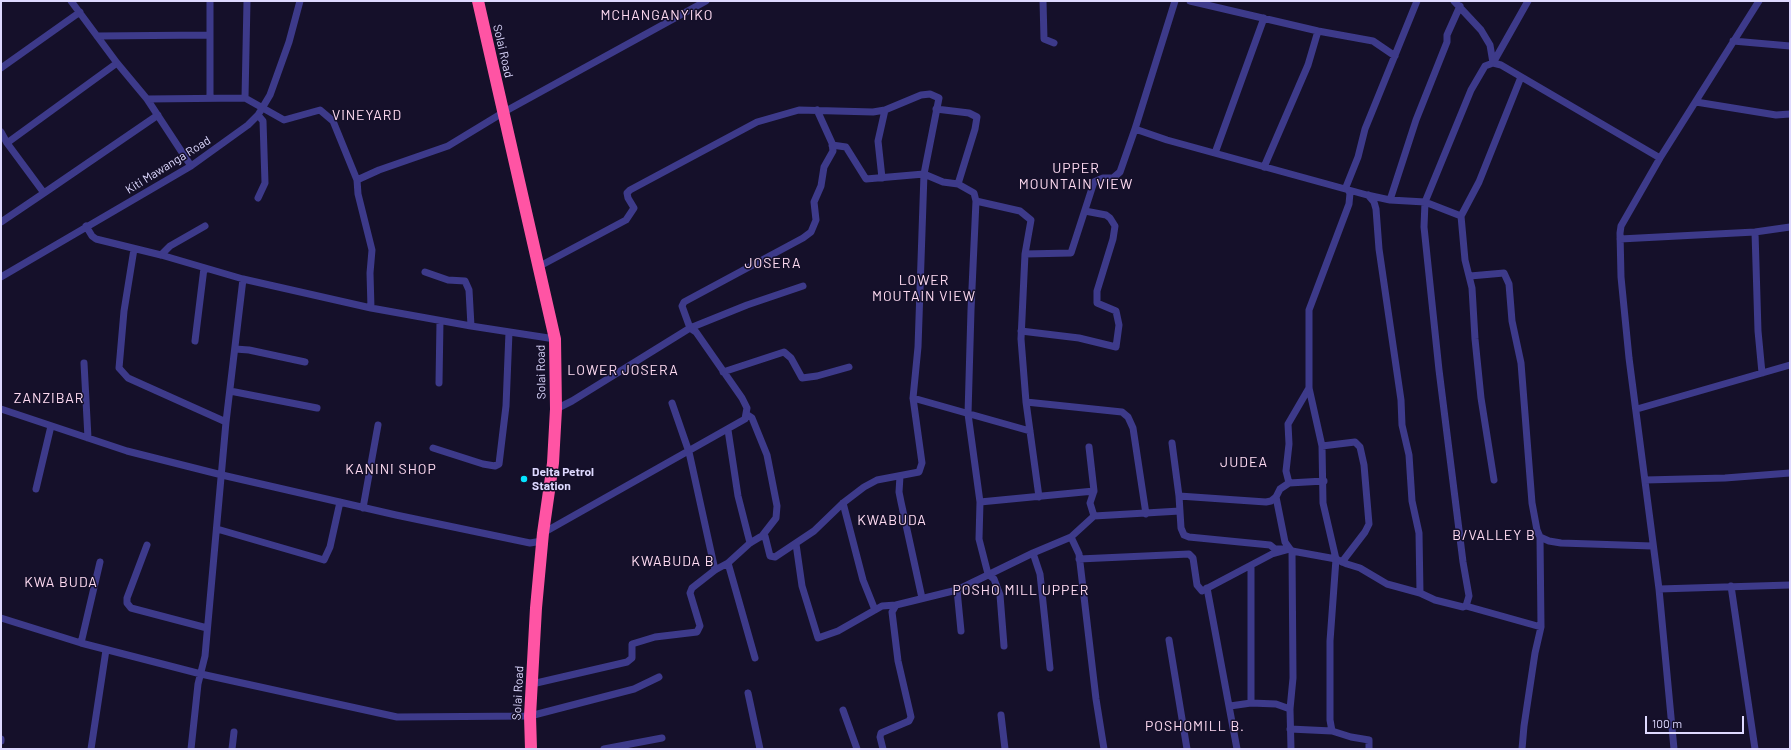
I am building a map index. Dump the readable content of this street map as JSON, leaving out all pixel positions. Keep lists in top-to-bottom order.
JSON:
{
  "streets": {
    "highway": ["Solai Road"],
    "street": ["Kiti Mawanga Road"]
  },
  "districts": [
    "MCHANGANYIKO",
    "VINEYARD",
    "UPPER MOUNTAIN VIEW",
    "JOSERA",
    "LOWER MOUTAIN VIEW",
    "LOWER JOSERA",
    "ZANZIBAR",
    "JUDEA",
    "KANINI SHOP",
    "KWABUDA",
    "B/VALLEY B",
    "KWABUDA B",
    "KWA BUDA",
    "POSHO MILL UPPER",
    "POSHOMILL B."
  ],
  "places": ["Delta Petrol Station"],
  "scale_bar": "100 m"
}
